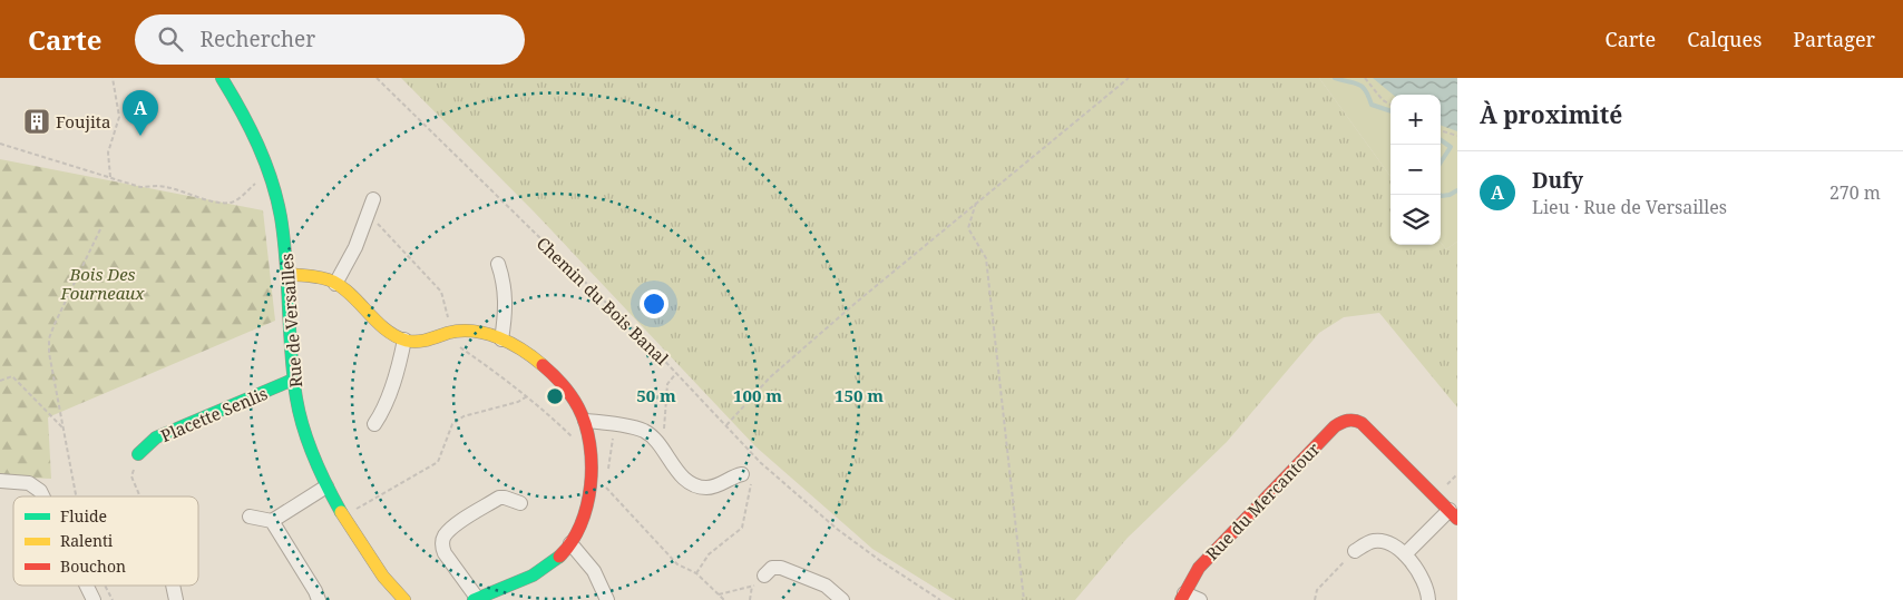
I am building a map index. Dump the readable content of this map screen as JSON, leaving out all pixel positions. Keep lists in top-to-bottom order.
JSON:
{
  "streets": {
    "street": ["Rue de Versailles", "Placette Senlis", "Rue du Mercantour"],
    "path": ["Chemin du Bois Banal"]
  },
  "crossings": [
    ["Rue de Versailles", "Placette Senlis"]
  ],
  "parks": ["Bois Des Fourneaux"],
  "places": {
    "building": ["Foujita"]
  },
  "legend": ["Fluide", "Ralenti", "Bouchon"],
  "page": {
    "header": "Carte",
    "search": "Rechercher",
    "nav": ["Carte", "Calques", "Partager"],
    "heading": "À proximité",
    "pins": "A",
    "map_buttons": ["+", "−"],
    "list": [
      {
        "mark": "A",
        "name": "Dufy",
        "note": "Lieu · Rue de Versailles",
        "value": "270 m"
      }
    ]
  },
  "rings": ["50 m", "100 m", "150 m"]
}
